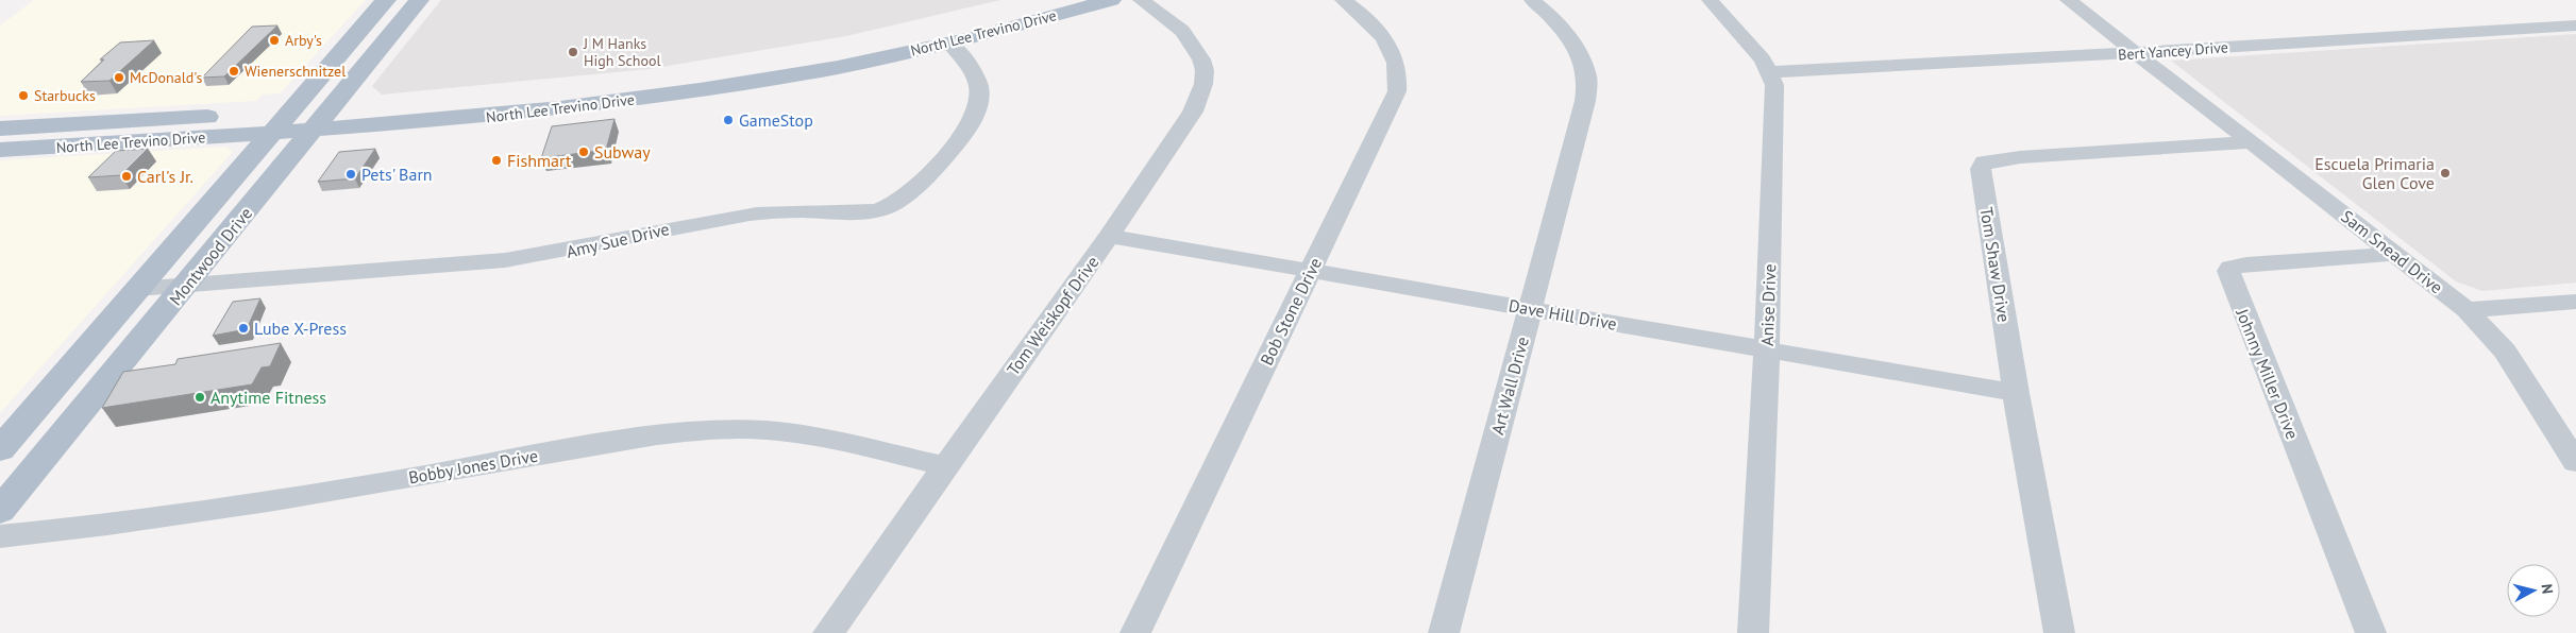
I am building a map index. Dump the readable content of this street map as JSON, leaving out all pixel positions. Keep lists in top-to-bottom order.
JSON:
{
  "streets": {
    "main road": ["North Lee Trevino Drive", "Montwood Drive"],
    "street": [
      "Bert Yancey Drive",
      "Amy Sue Drive",
      "Sam Snead Drive",
      "Tom Shaw Drive",
      "Anise Drive",
      "Bob Stone Drive",
      "Dave Hill Drive",
      "Tom Weiskopf Drive",
      "Johnny Miller Drive",
      "Art Wall Drive",
      "Bobby Jones Drive"
    ]
  },
  "crossings": [
    ["North Lee Trevino Drive", "Amy Sue Drive"],
    ["North Lee Trevino Drive", "Montwood Drive"],
    ["Bert Yancey Drive", "Sam Snead Drive"],
    ["Bert Yancey Drive", "Anise Drive"],
    ["Amy Sue Drive", "Montwood Drive"],
    ["Sam Snead Drive", "Tom Shaw Drive"],
    ["Sam Snead Drive", "Johnny Miller Drive"],
    ["Tom Shaw Drive", "Dave Hill Drive"],
    ["Anise Drive", "Dave Hill Drive"],
    ["Bob Stone Drive", "Dave Hill Drive"],
    ["Dave Hill Drive", "Tom Weiskopf Drive"],
    ["Dave Hill Drive", "Art Wall Drive"],
    ["Tom Weiskopf Drive", "Bobby Jones Drive"]
  ],
  "places": [
    "Arby's",
    "J M Hanks High School",
    "Wienerschnitzel",
    "McDonald's",
    "Starbucks",
    "GameStop",
    "Subway",
    "Fishmart",
    "Escuela Primaria Glen Cove",
    "Pets' Barn",
    "Carl's Jr.",
    "Lube X-Press",
    "Anytime Fitness"
  ],
  "north": "right"
}
